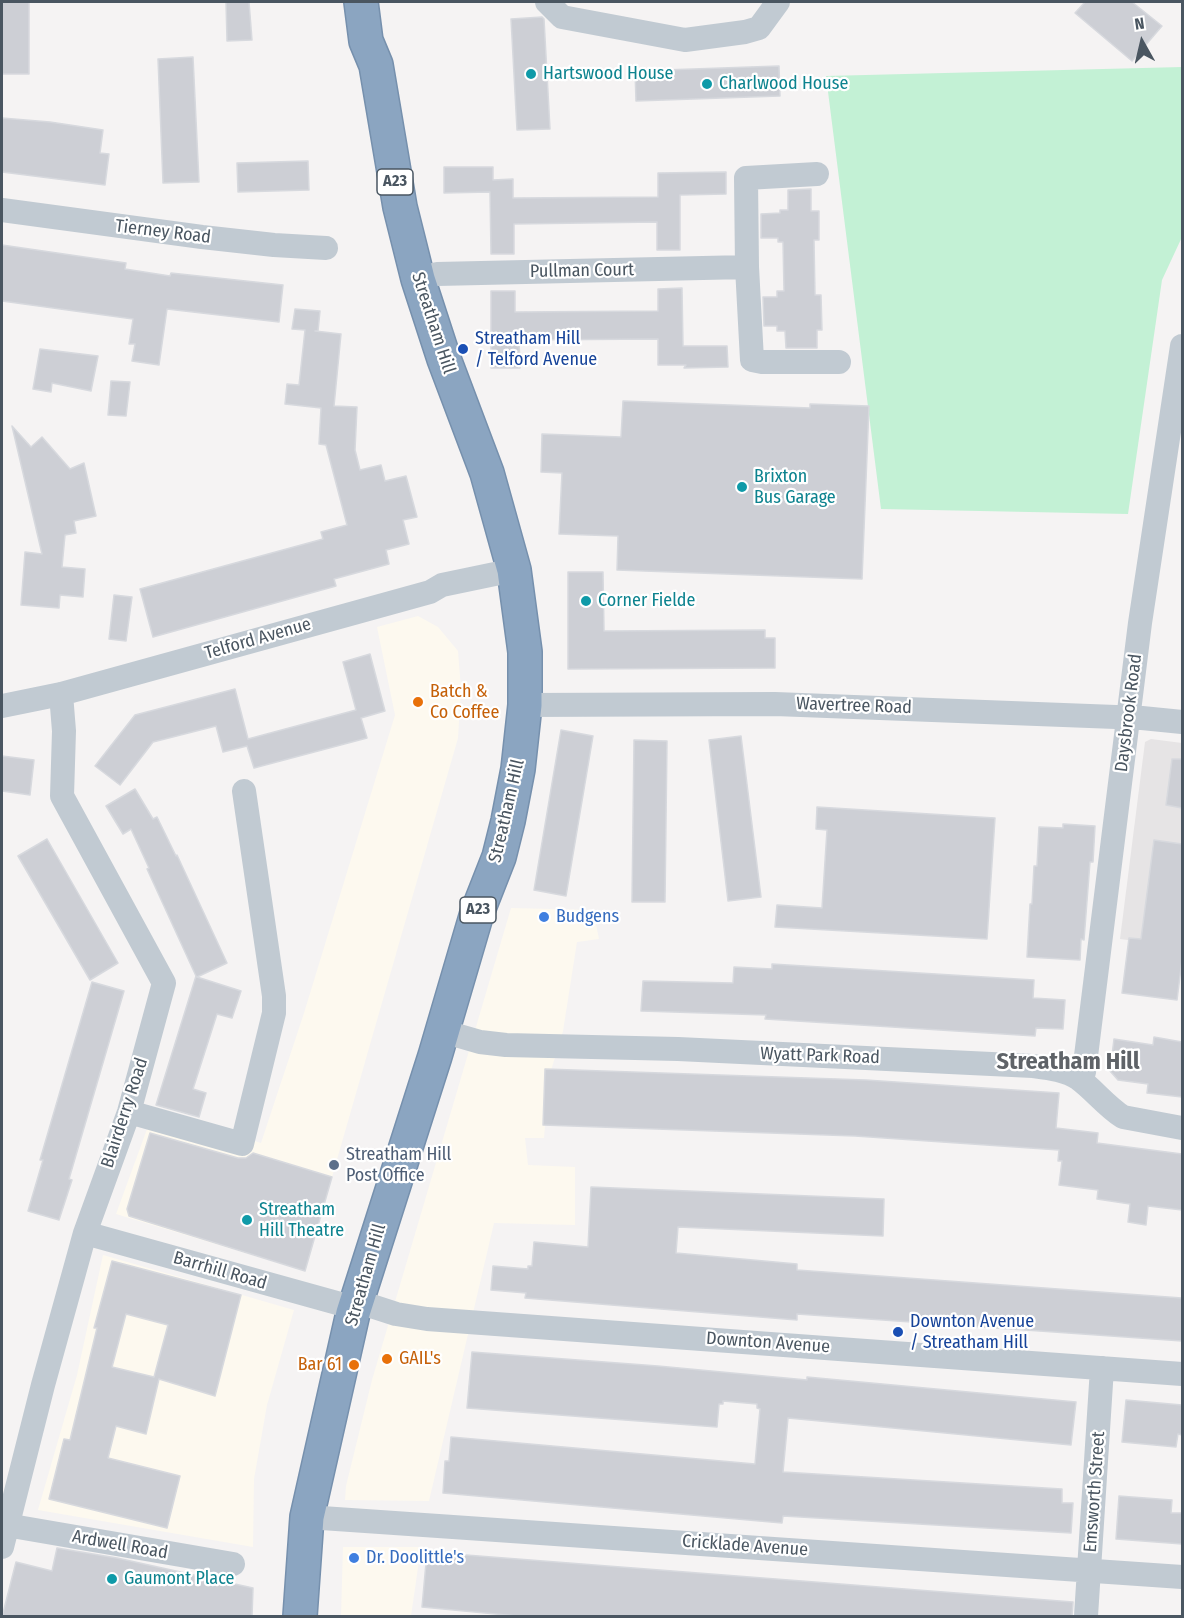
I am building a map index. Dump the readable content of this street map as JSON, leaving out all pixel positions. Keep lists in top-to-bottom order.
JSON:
{
  "streets": {
    "highway": ["A23", "Streatham Hill"],
    "street": [
      "Tierney Road",
      "Pullman Court",
      "Telford Avenue",
      "Wavertree Road",
      "Daysbrook Road",
      "Wyatt Park Road",
      "Blairderry Road",
      "Barrhill Road",
      "Downton Avenue",
      "Emsworth Street",
      "Ardwell Road",
      "Cricklade Avenue"
    ]
  },
  "crossings": [
    ["Pullman Court", "Streatham Hill"],
    ["Streatham Hill", "Telford Avenue"],
    ["Streatham Hill", "Wavertree Road"],
    ["Streatham Hill", "Wyatt Park Road"],
    ["Streatham Hill", "Barrhill Road"],
    ["Streatham Hill", "Downton Avenue"],
    ["Streatham Hill", "Cricklade Avenue"],
    ["Telford Avenue", "Blairderry Road"],
    ["Wavertree Road", "Daysbrook Road"],
    ["Daysbrook Road", "Wyatt Park Road"],
    ["Blairderry Road", "Barrhill Road"],
    ["Blairderry Road", "Ardwell Road"],
    ["Barrhill Road", "Downton Avenue"],
    ["Downton Avenue", "Emsworth Street"],
    ["Emsworth Street", "Cricklade Avenue"]
  ],
  "districts": ["Streatham Hill"],
  "places": [
    "Hartswood House",
    "Charlwood House",
    "Streatham Hill / Telford Avenue",
    "Brixton Bus Garage",
    "Corner Fielde",
    "Batch & Co Coffee",
    "Budgens",
    "Streatham Hill Post Office",
    "Streatham Hill Theatre",
    "Downton Avenue / Streatham Hill",
    "GAIL's",
    "Bar 61",
    "Dr. Doolittle's",
    "Gaumont Place"
  ],
  "north": "top"
}
